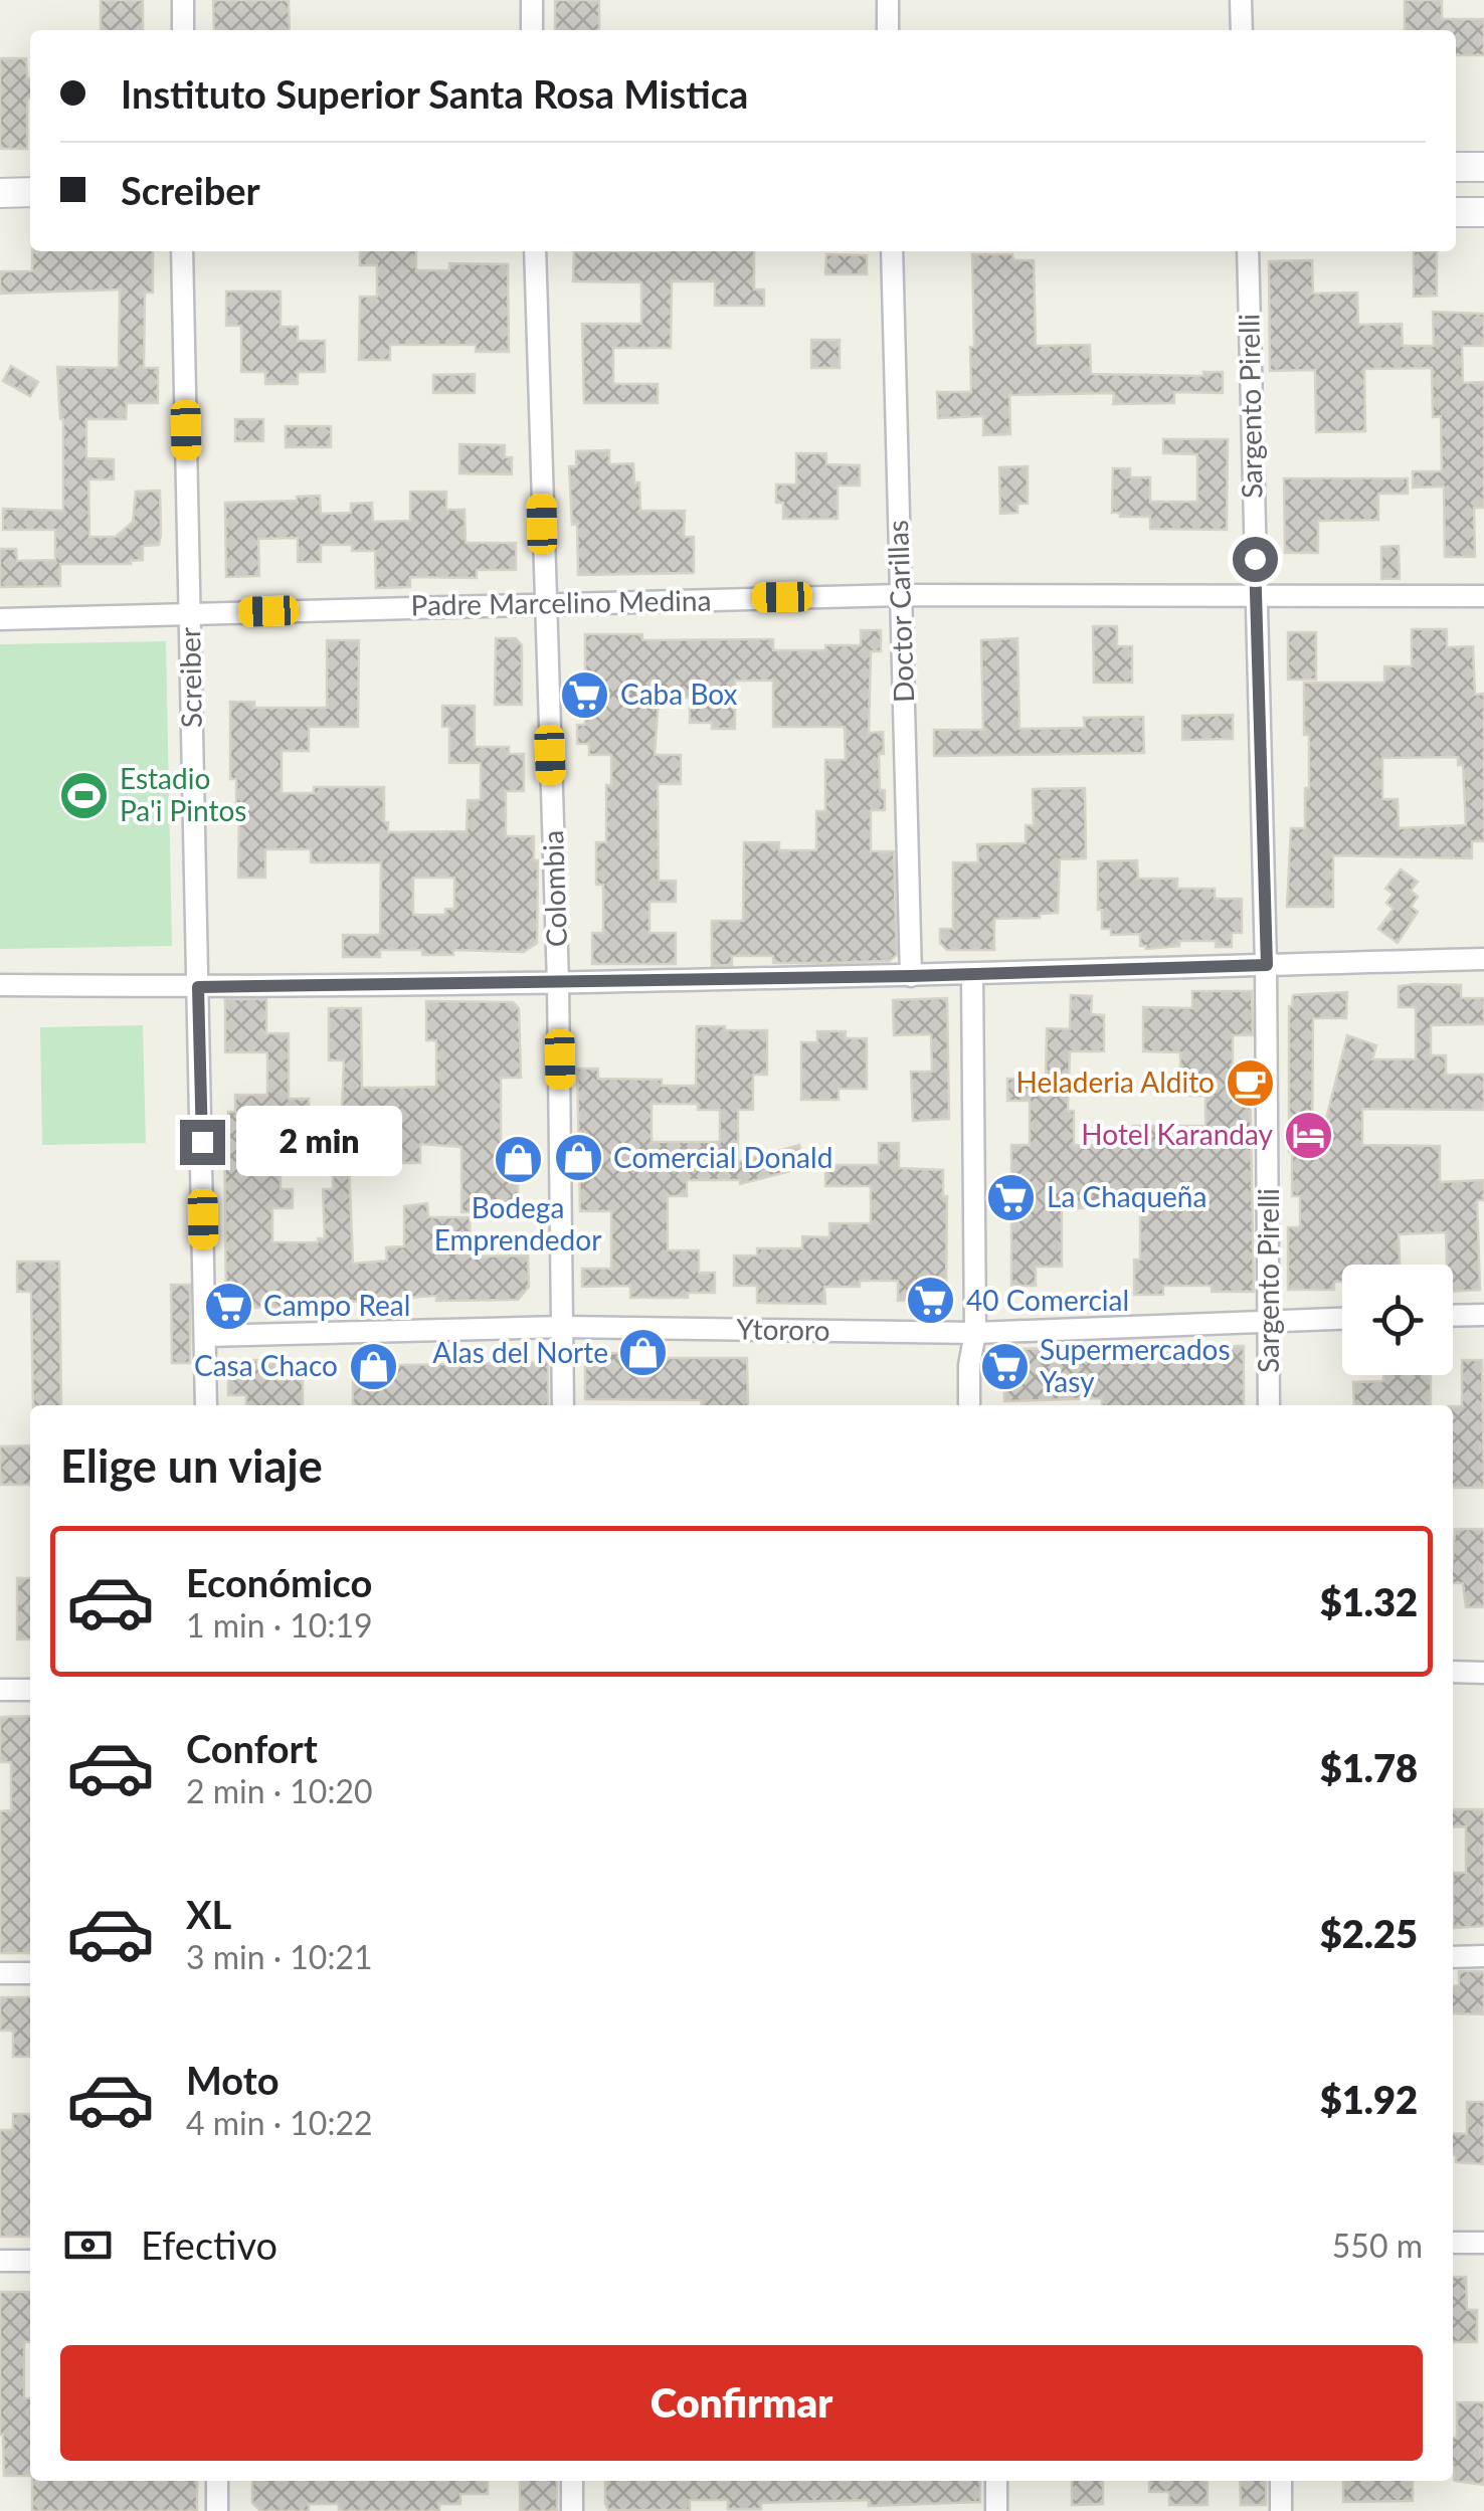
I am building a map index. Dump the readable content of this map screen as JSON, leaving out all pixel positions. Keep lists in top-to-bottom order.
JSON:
{
  "streets": {
    "street": [
      "Sargento Pirelli",
      "Padre Marcelino Medina",
      "Doctor Carillas",
      "Screiber",
      "Colombia",
      "Ytororo"
    ]
  },
  "crossings": [
    ["Sargento Pirelli", "Padre Marcelino Medina"],
    ["Sargento Pirelli", "Ytororo"],
    ["Padre Marcelino Medina", "Doctor Carillas"],
    ["Padre Marcelino Medina", "Screiber"],
    ["Padre Marcelino Medina", "Colombia"],
    ["Screiber", "Ytororo"],
    ["Colombia", "Ytororo"]
  ],
  "places": {
    "supermarket": [
      "Caba Box",
      "La Chaqueña",
      "40 Comercial",
      "Campo Real",
      "Supermercados Yasy"
    ],
    "sports": ["Estadio Pa'i Pintos"],
    "cafe": ["Heladeria Aldito"],
    "hotel": ["Hotel Karanday"],
    "shop": [
      "Comercial Donald",
      "Bodega Emprendedor",
      "Alas del Norte",
      "Casa Chaco"
    ]
  },
  "page": {
    "banner": ["Instituto Superior Santa Rosa Mistica", "Screiber"],
    "bubble": "2 min",
    "heading": "Elige un viaje",
    "list": [
      {
        "name": "Económico",
        "note": "1 min · 10:19",
        "value": "$1.32"
      },
      {
        "name": "Confort",
        "note": "2 min · 10:20",
        "value": "$1.78"
      },
      {
        "name": "XL",
        "note": "3 min · 10:21",
        "value": "$2.25"
      },
      {
        "name": "Moto",
        "note": "4 min · 10:22",
        "value": "$1.92"
      }
    ],
    "pay": ["Efectivo", "550 m"],
    "buttons": "Confirmar"
  }
}
